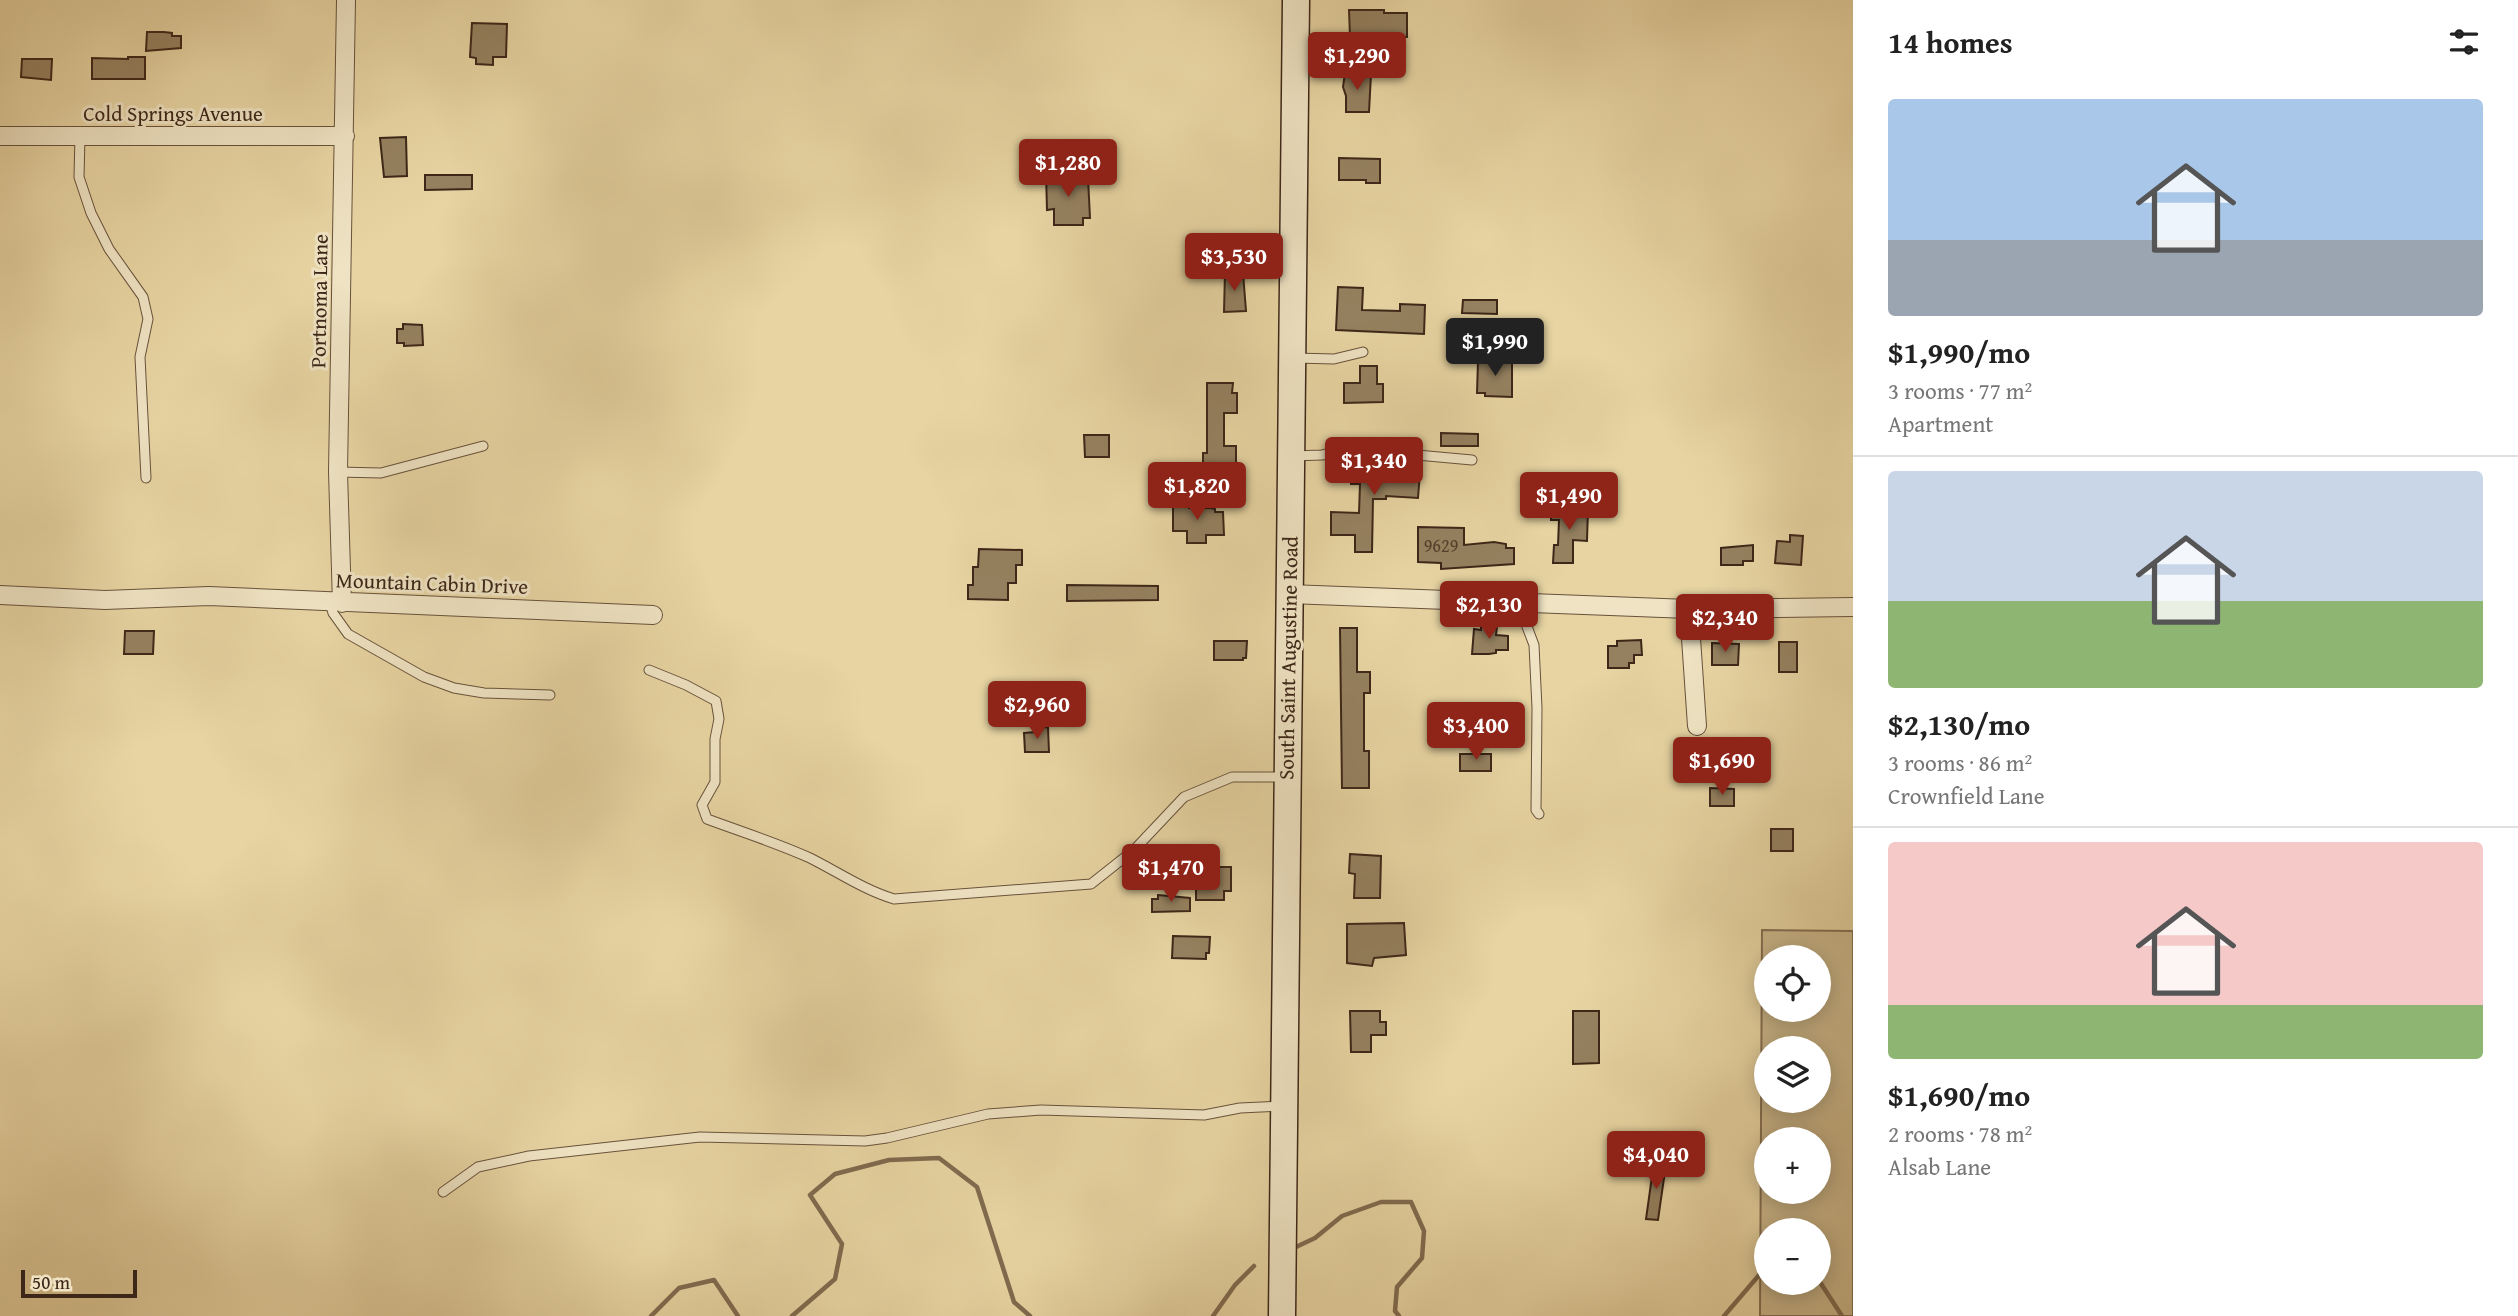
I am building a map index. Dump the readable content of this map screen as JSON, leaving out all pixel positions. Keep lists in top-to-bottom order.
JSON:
{
  "streets": {
    "street": [
      "Cold Springs Avenue",
      "Portnoma Lane",
      "Mountain Cabin Drive",
      "South Saint Augustine Road"
    ]
  },
  "crossings": [
    ["Cold Springs Avenue", "Portnoma Lane"],
    ["Portnoma Lane", "Mountain Cabin Drive"]
  ],
  "house_numbers": ["9629"],
  "scale_bar": "50 m",
  "page": {
    "heading": "14 homes",
    "price": [
      "$1,290",
      "$1,280",
      "$3,530",
      "$1,990",
      "$1,340",
      "$1,820",
      "$1,490",
      "$2,130",
      "$2,340",
      "$2,960",
      "$3,400",
      "$1,690",
      "$1,470",
      "$4,040"
    ],
    "list": [
      {
        "name": "$1,990/mo",
        "note": "3 rooms · 77 m² · Apartment"
      },
      {
        "name": "$2,130/mo",
        "note": "3 rooms · 86 m² · Crownfield Lane"
      },
      {
        "name": "$1,690/mo",
        "note": "2 rooms · 78 m² · Alsab Lane"
      }
    ],
    "map_buttons": ["+", "−"],
    "scale": "50 m"
  }
}
